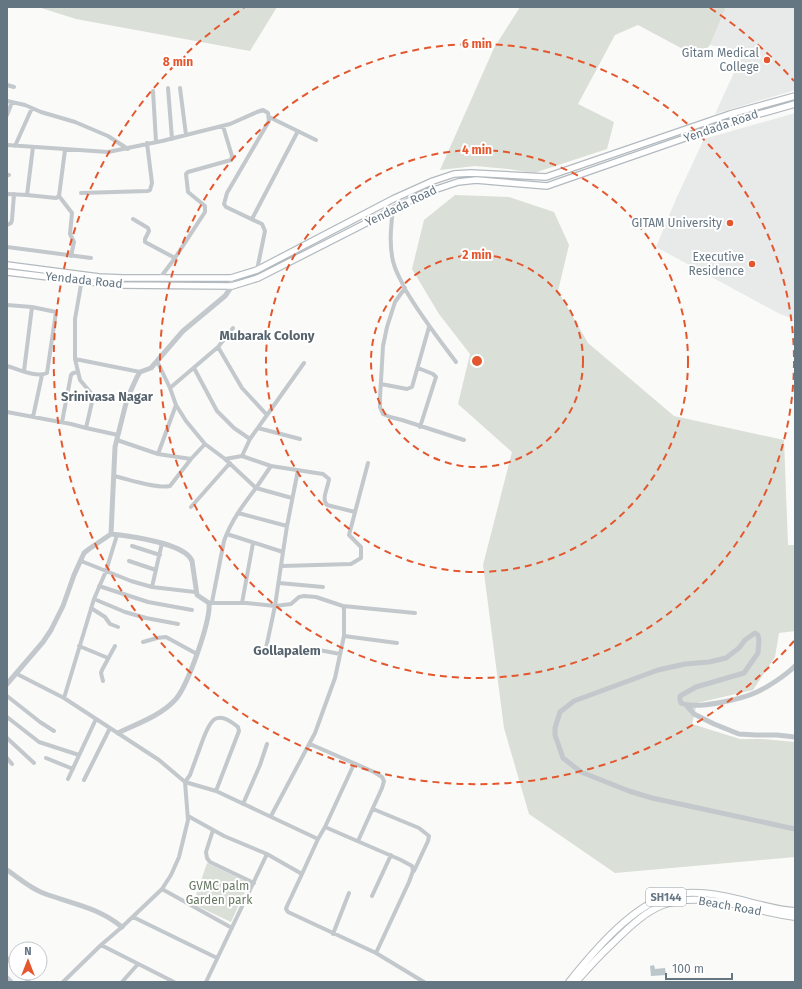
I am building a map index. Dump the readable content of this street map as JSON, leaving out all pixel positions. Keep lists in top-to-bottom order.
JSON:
{
  "streets": {
    "main road": ["Yendada Road", "SH144", "Beach Road"]
  },
  "crossings": [
    ["SH144", "Beach Road"]
  ],
  "districts": ["Mubarak Colony", "Srinivasa Nagar", "Gollapalem"],
  "parks": ["GVMC palm Garden park"],
  "places": ["Gitam Medical College", "GITAM University", "Executive Residence"],
  "scale_bar": "100 m",
  "north": "top",
  "rings": [
    "6 min",
    "8 min",
    "4 min",
    "2 min"
  ]
}
